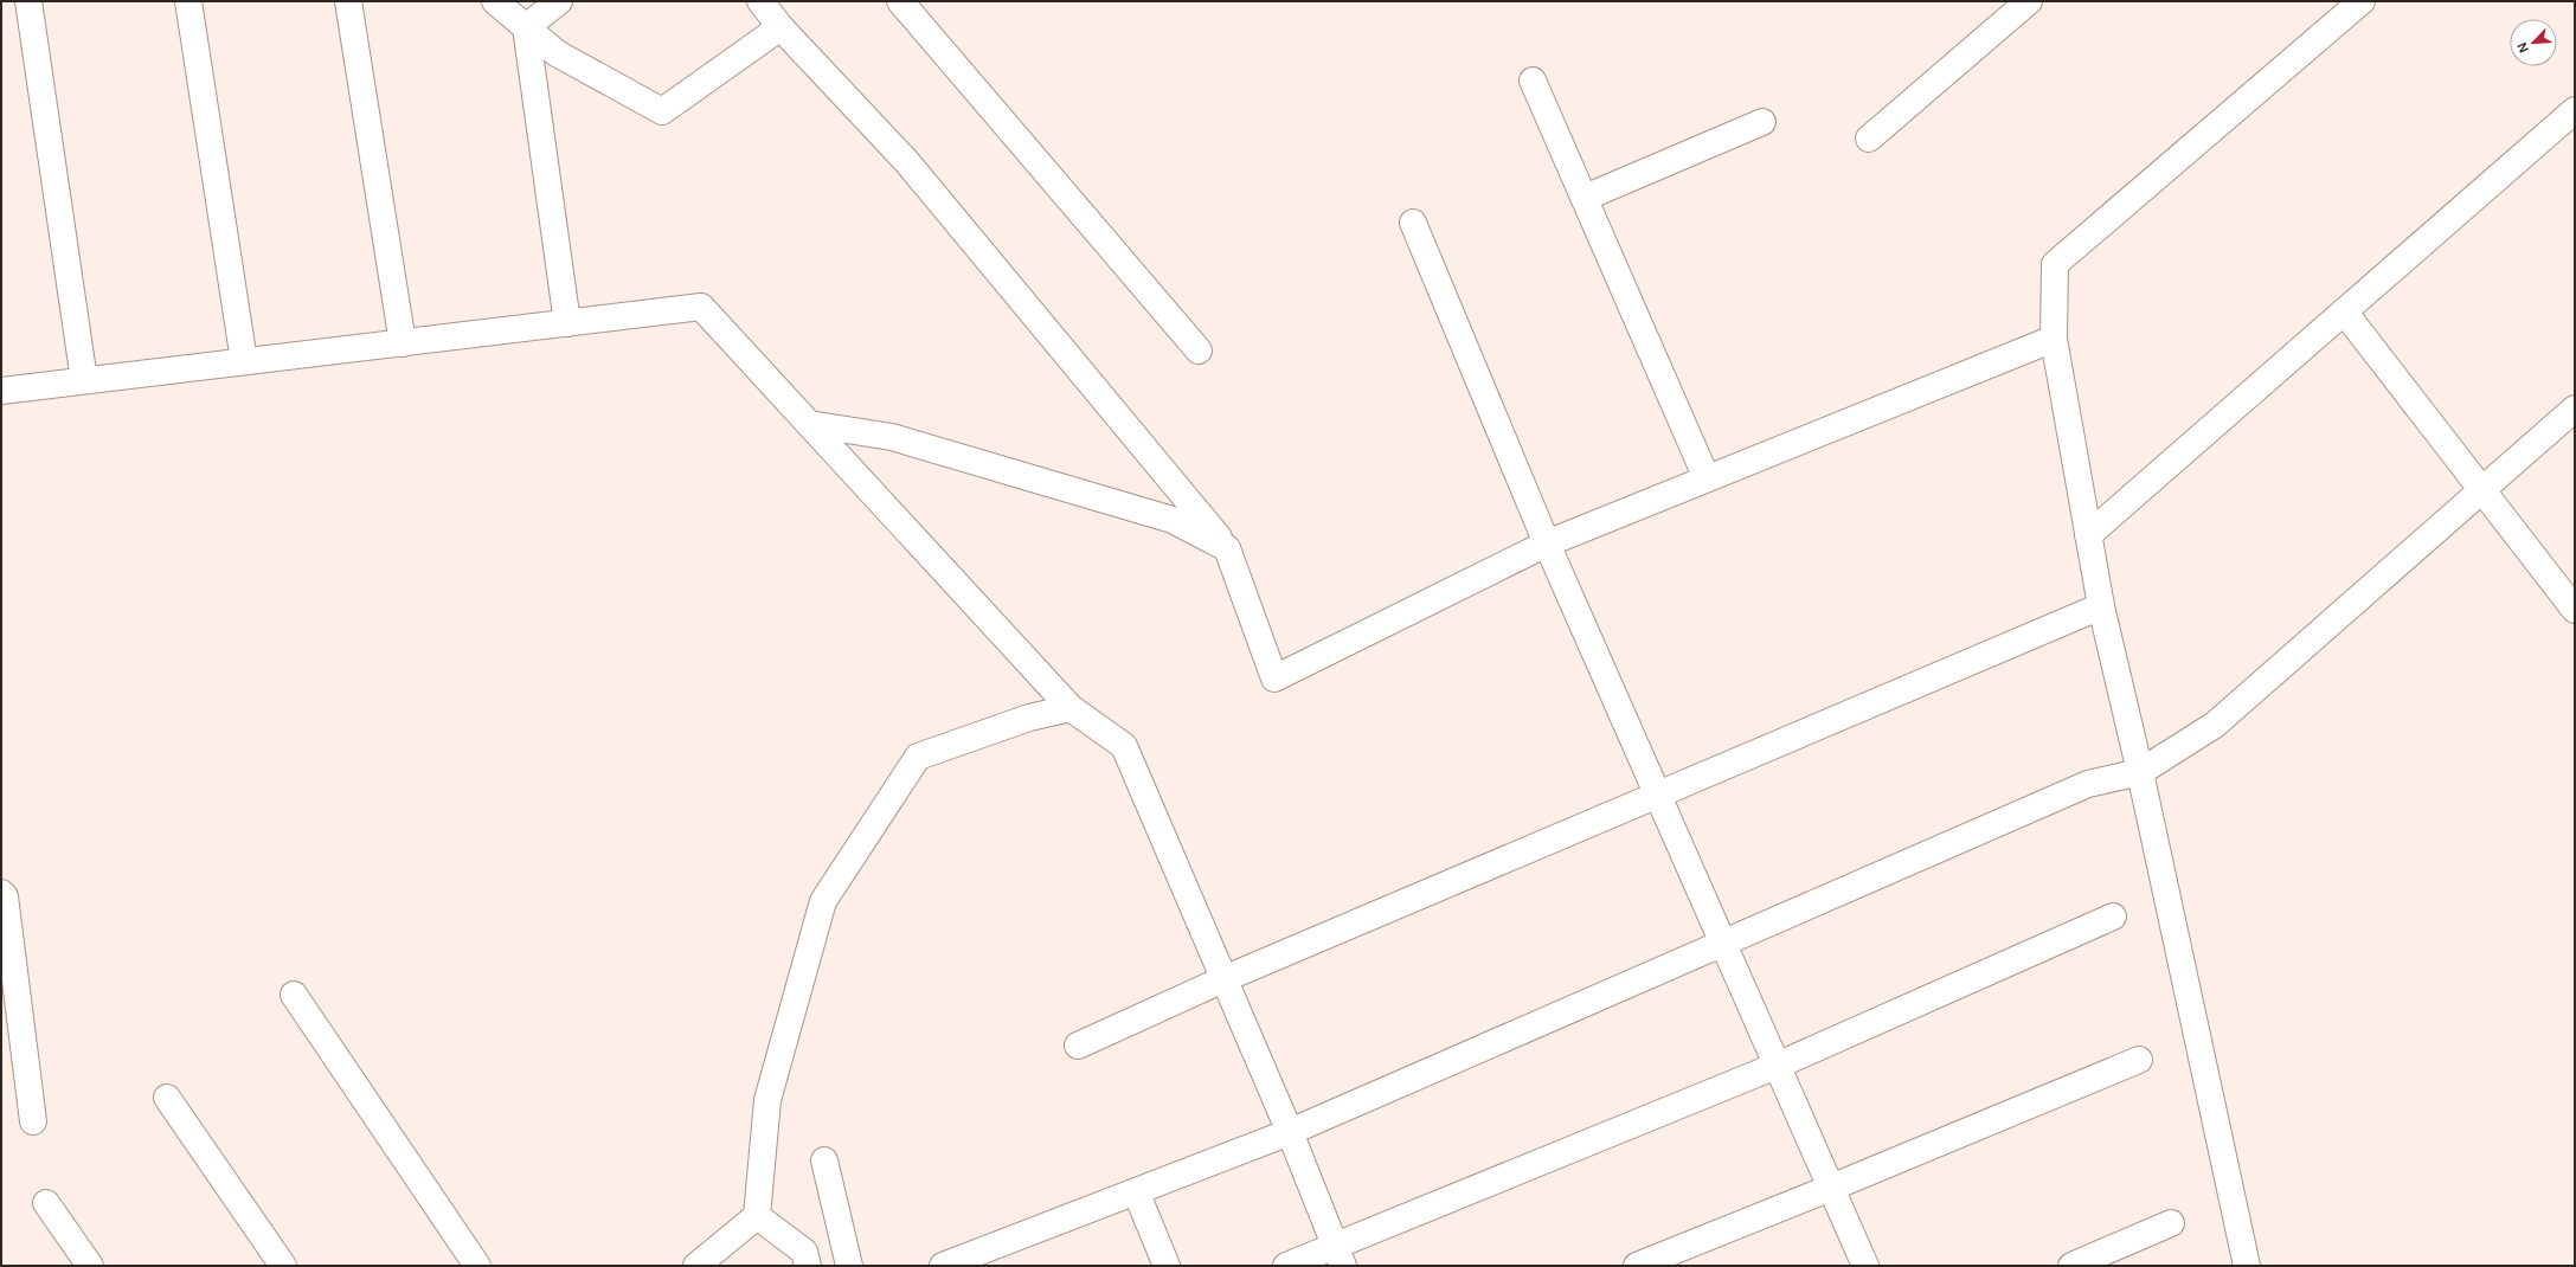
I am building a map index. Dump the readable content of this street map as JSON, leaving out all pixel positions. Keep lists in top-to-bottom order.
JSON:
{
  "north": "bottom left"
}
